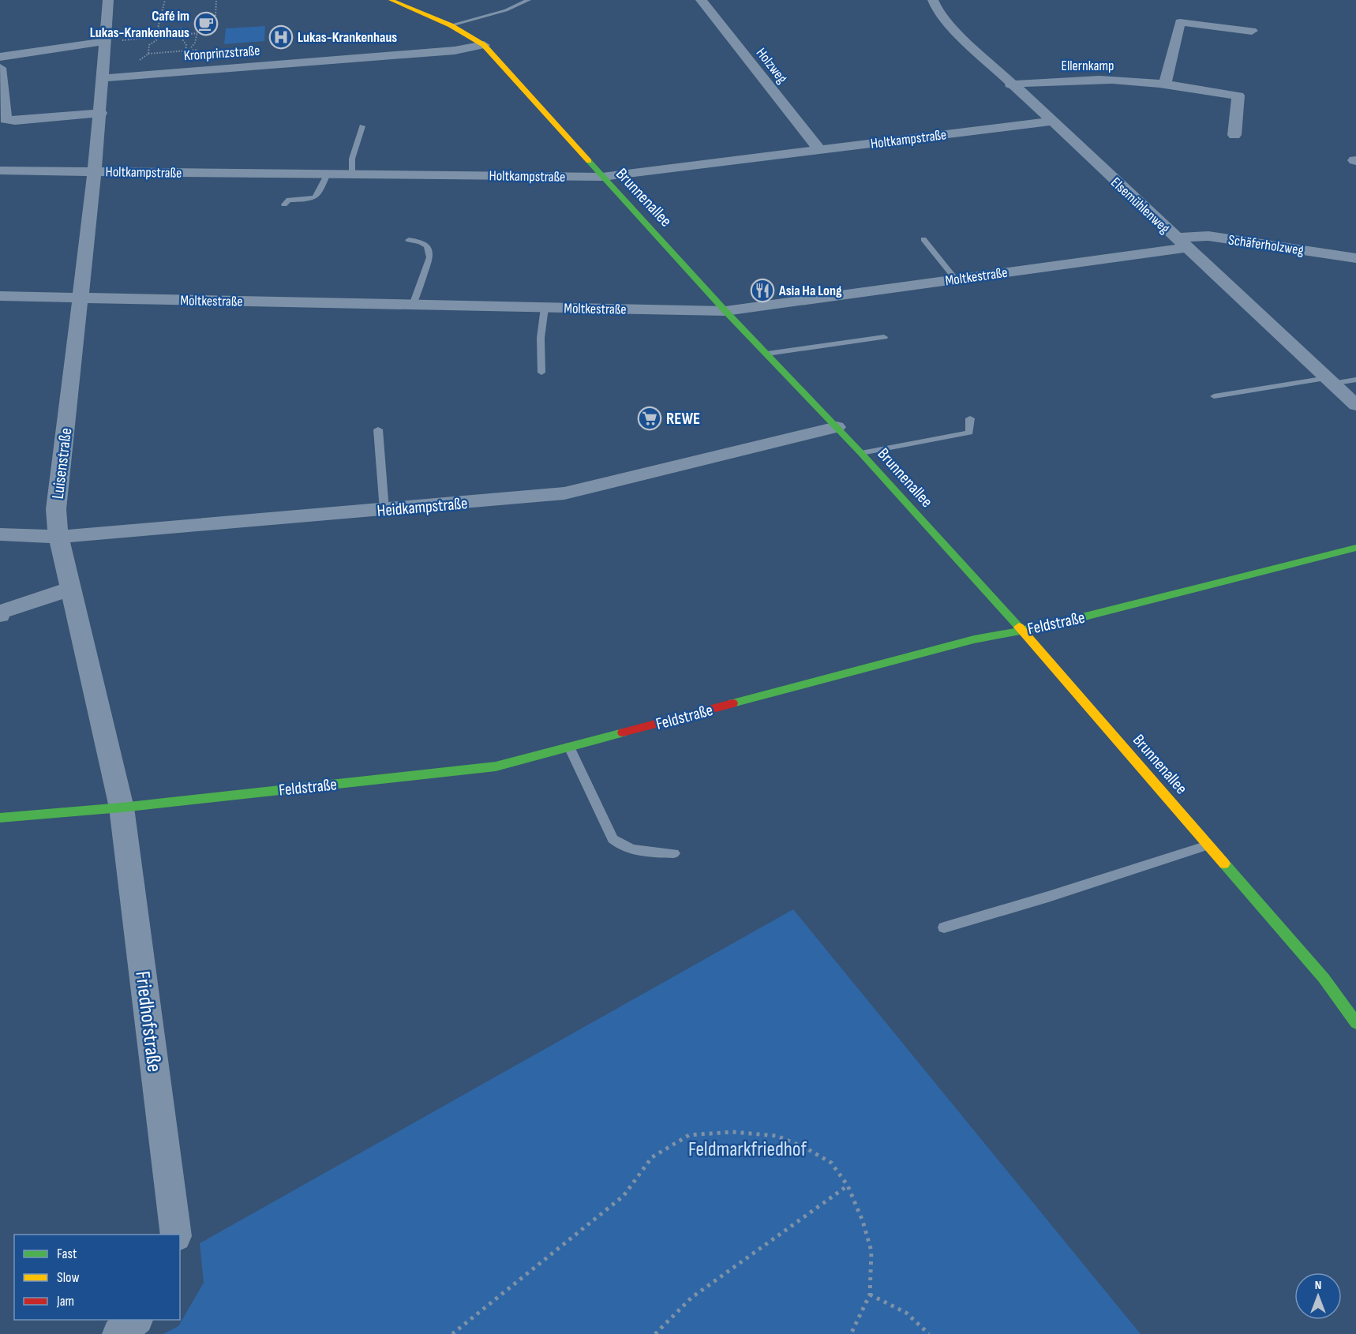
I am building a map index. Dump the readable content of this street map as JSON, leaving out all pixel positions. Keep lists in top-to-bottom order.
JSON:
{
  "streets": {
    "street": [
      "Kronprinzstraße",
      "Holzweg",
      "Ellernkamp",
      "Holtkampstraße",
      "Brunnenallee",
      "Elsemühlenweg",
      "Schäferholzweg",
      "Moltkestraße",
      "Luisenstraße",
      "Heidkampstraße",
      "Feldstraße",
      "Friedhofstraße"
    ]
  },
  "crossings": [
    ["Kronprinzstraße", "Brunnenallee"],
    ["Kronprinzstraße", "Luisenstraße"],
    ["Holzweg", "Holtkampstraße"],
    ["Ellernkamp", "Elsemühlenweg"],
    ["Holtkampstraße", "Brunnenallee"],
    ["Holtkampstraße", "Elsemühlenweg"],
    ["Holtkampstraße", "Luisenstraße"],
    ["Brunnenallee", "Moltkestraße"],
    ["Brunnenallee", "Heidkampstraße"],
    ["Brunnenallee", "Feldstraße"],
    ["Elsemühlenweg", "Schäferholzweg"],
    ["Elsemühlenweg", "Moltkestraße"],
    ["Schäferholzweg", "Moltkestraße"],
    ["Moltkestraße", "Luisenstraße"],
    ["Luisenstraße", "Heidkampstraße"],
    ["Luisenstraße", "Feldstraße"],
    ["Luisenstraße", "Friedhofstraße"],
    ["Feldstraße", "Friedhofstraße"]
  ],
  "parks": ["Feldmarkfriedhof"],
  "places": {
    "cafe": ["Café im Lukas-Krankenhaus"],
    "hospital": ["Lukas-Krankenhaus"],
    "restaurant": ["Asia Ha Long"],
    "supermarket": ["REWE"]
  },
  "legend": ["Fast", "Slow", "Jam"],
  "north": "top"
}
